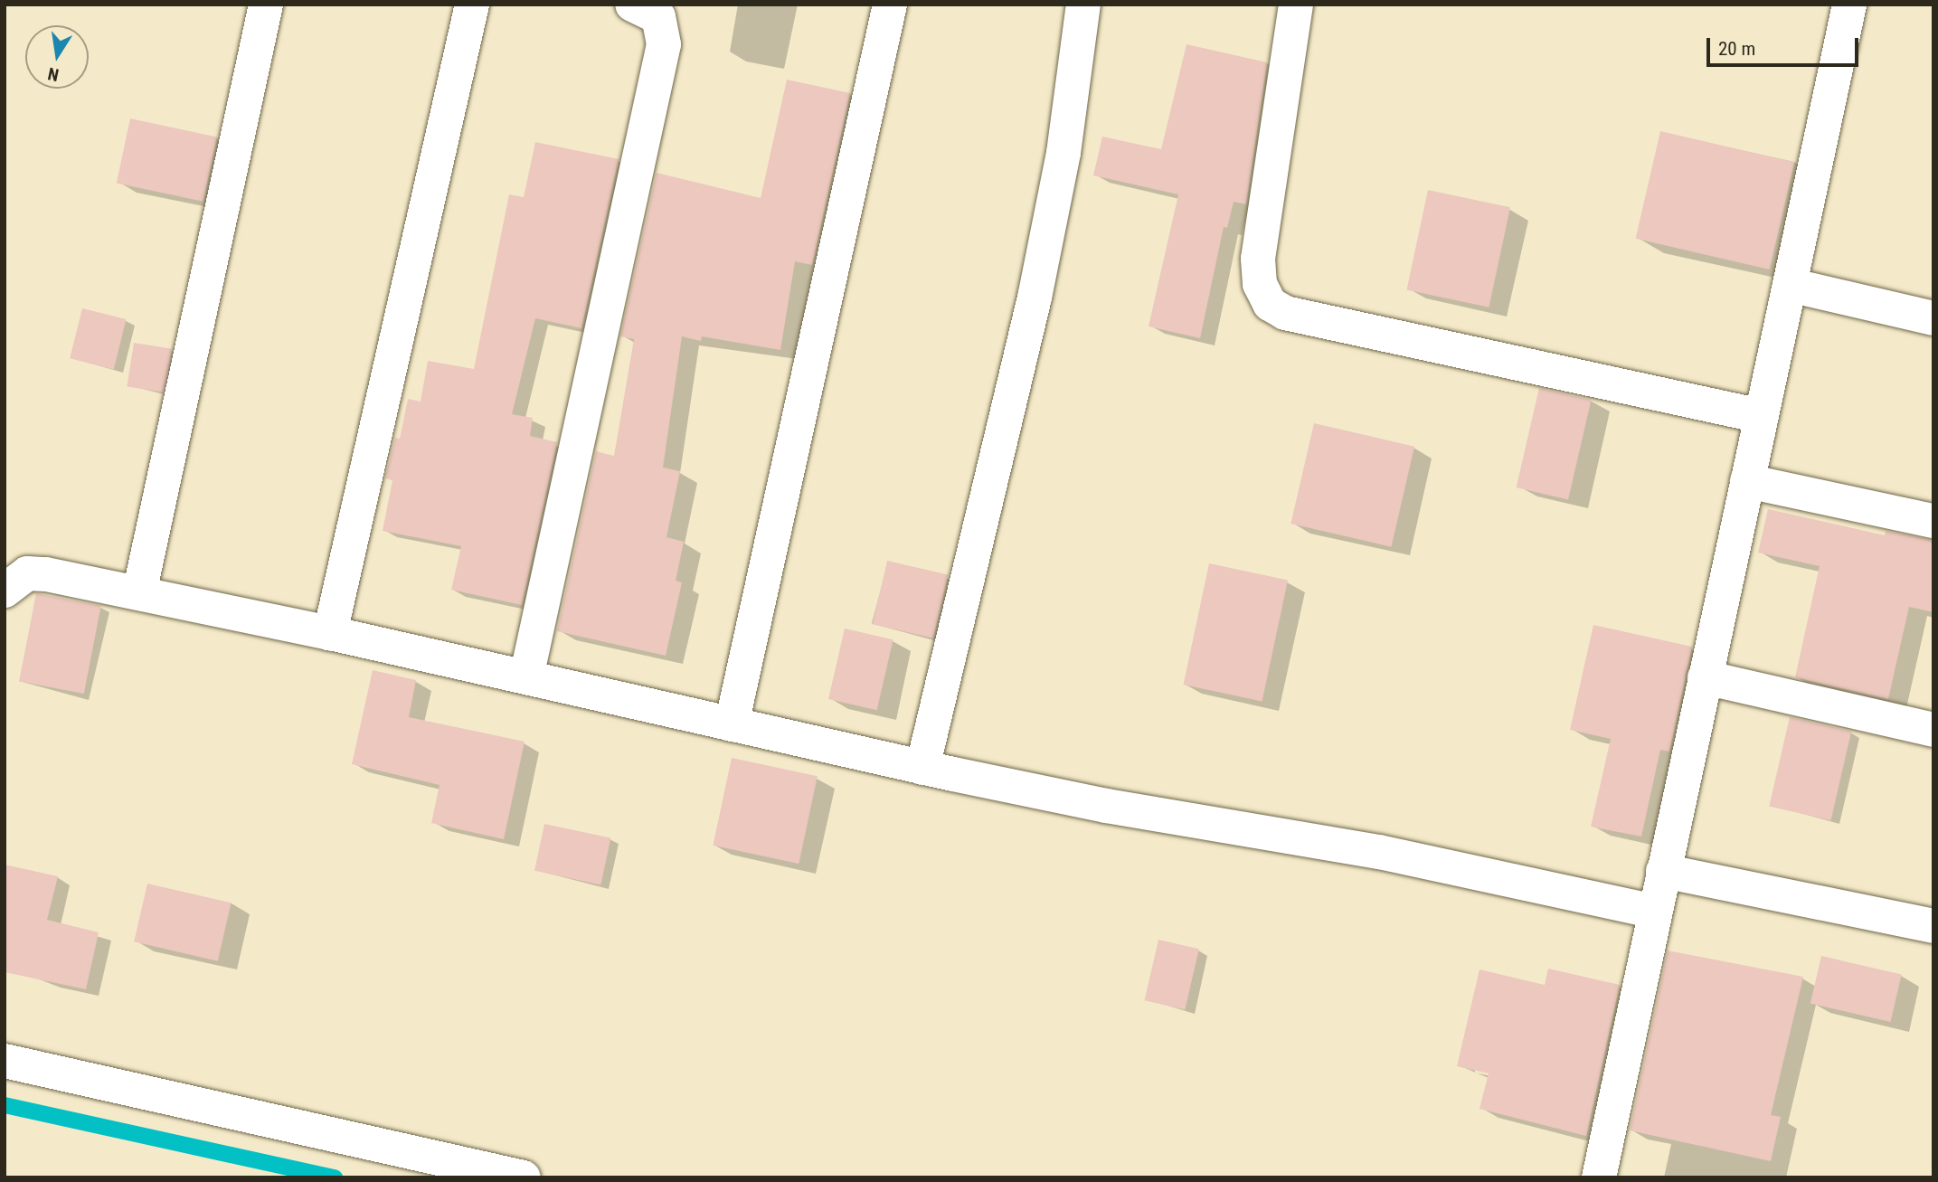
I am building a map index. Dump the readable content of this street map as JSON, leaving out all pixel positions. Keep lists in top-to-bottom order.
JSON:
{
  "scale_bar": "20 m",
  "north": "bottom"
}
